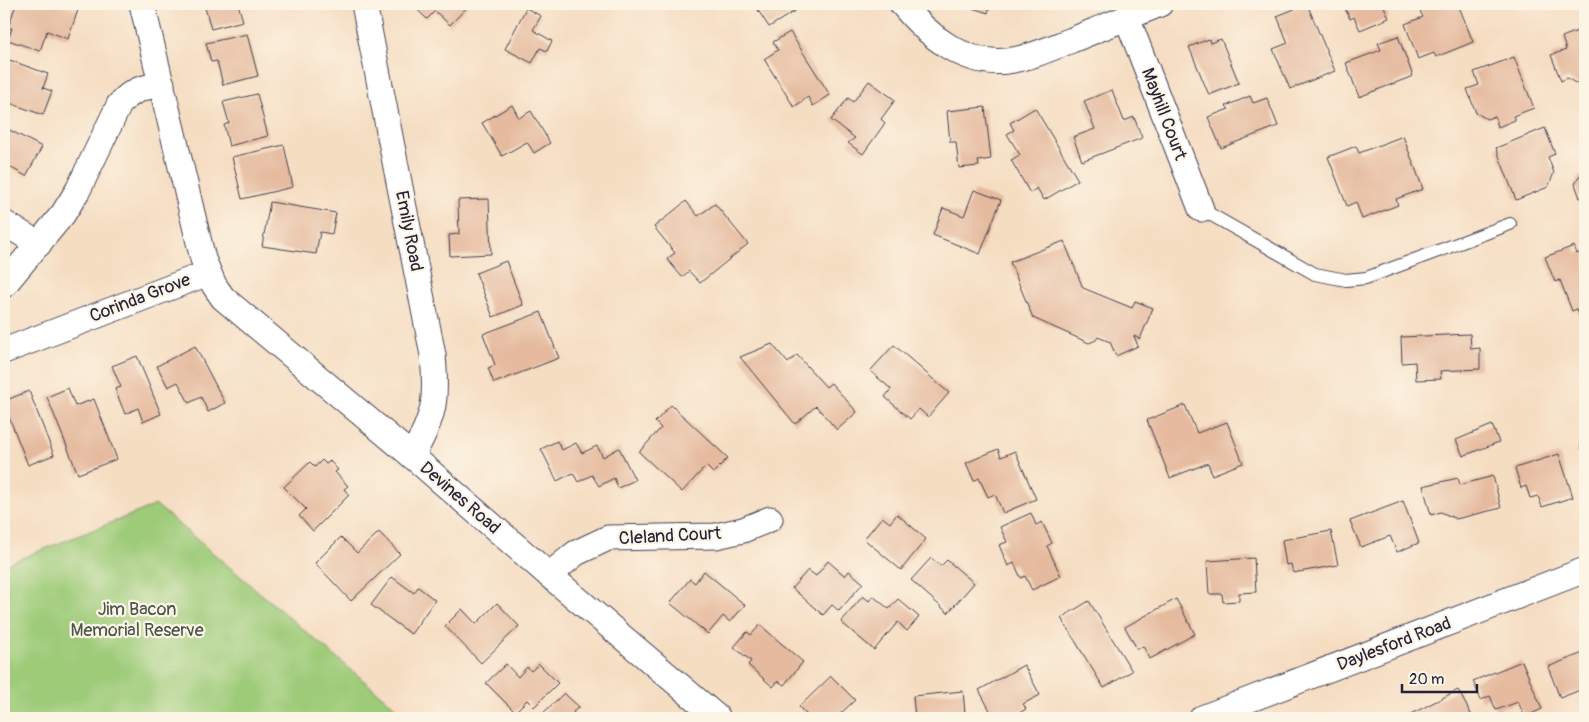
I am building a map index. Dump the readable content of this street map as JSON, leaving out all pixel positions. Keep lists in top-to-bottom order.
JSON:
{
  "streets": {
    "street": [
      "Mayhill Court",
      "Emily Road",
      "Corinda Grove",
      "Devines Road",
      "Cleland Court",
      "Daylesford Road"
    ]
  },
  "crossings": [
    ["Emily Road", "Devines Road"],
    ["Corinda Grove", "Devines Road"],
    ["Devines Road", "Cleland Court"]
  ],
  "parks": ["Jim Bacon Memorial Reserve"],
  "scale_bar": "20 m"
}
